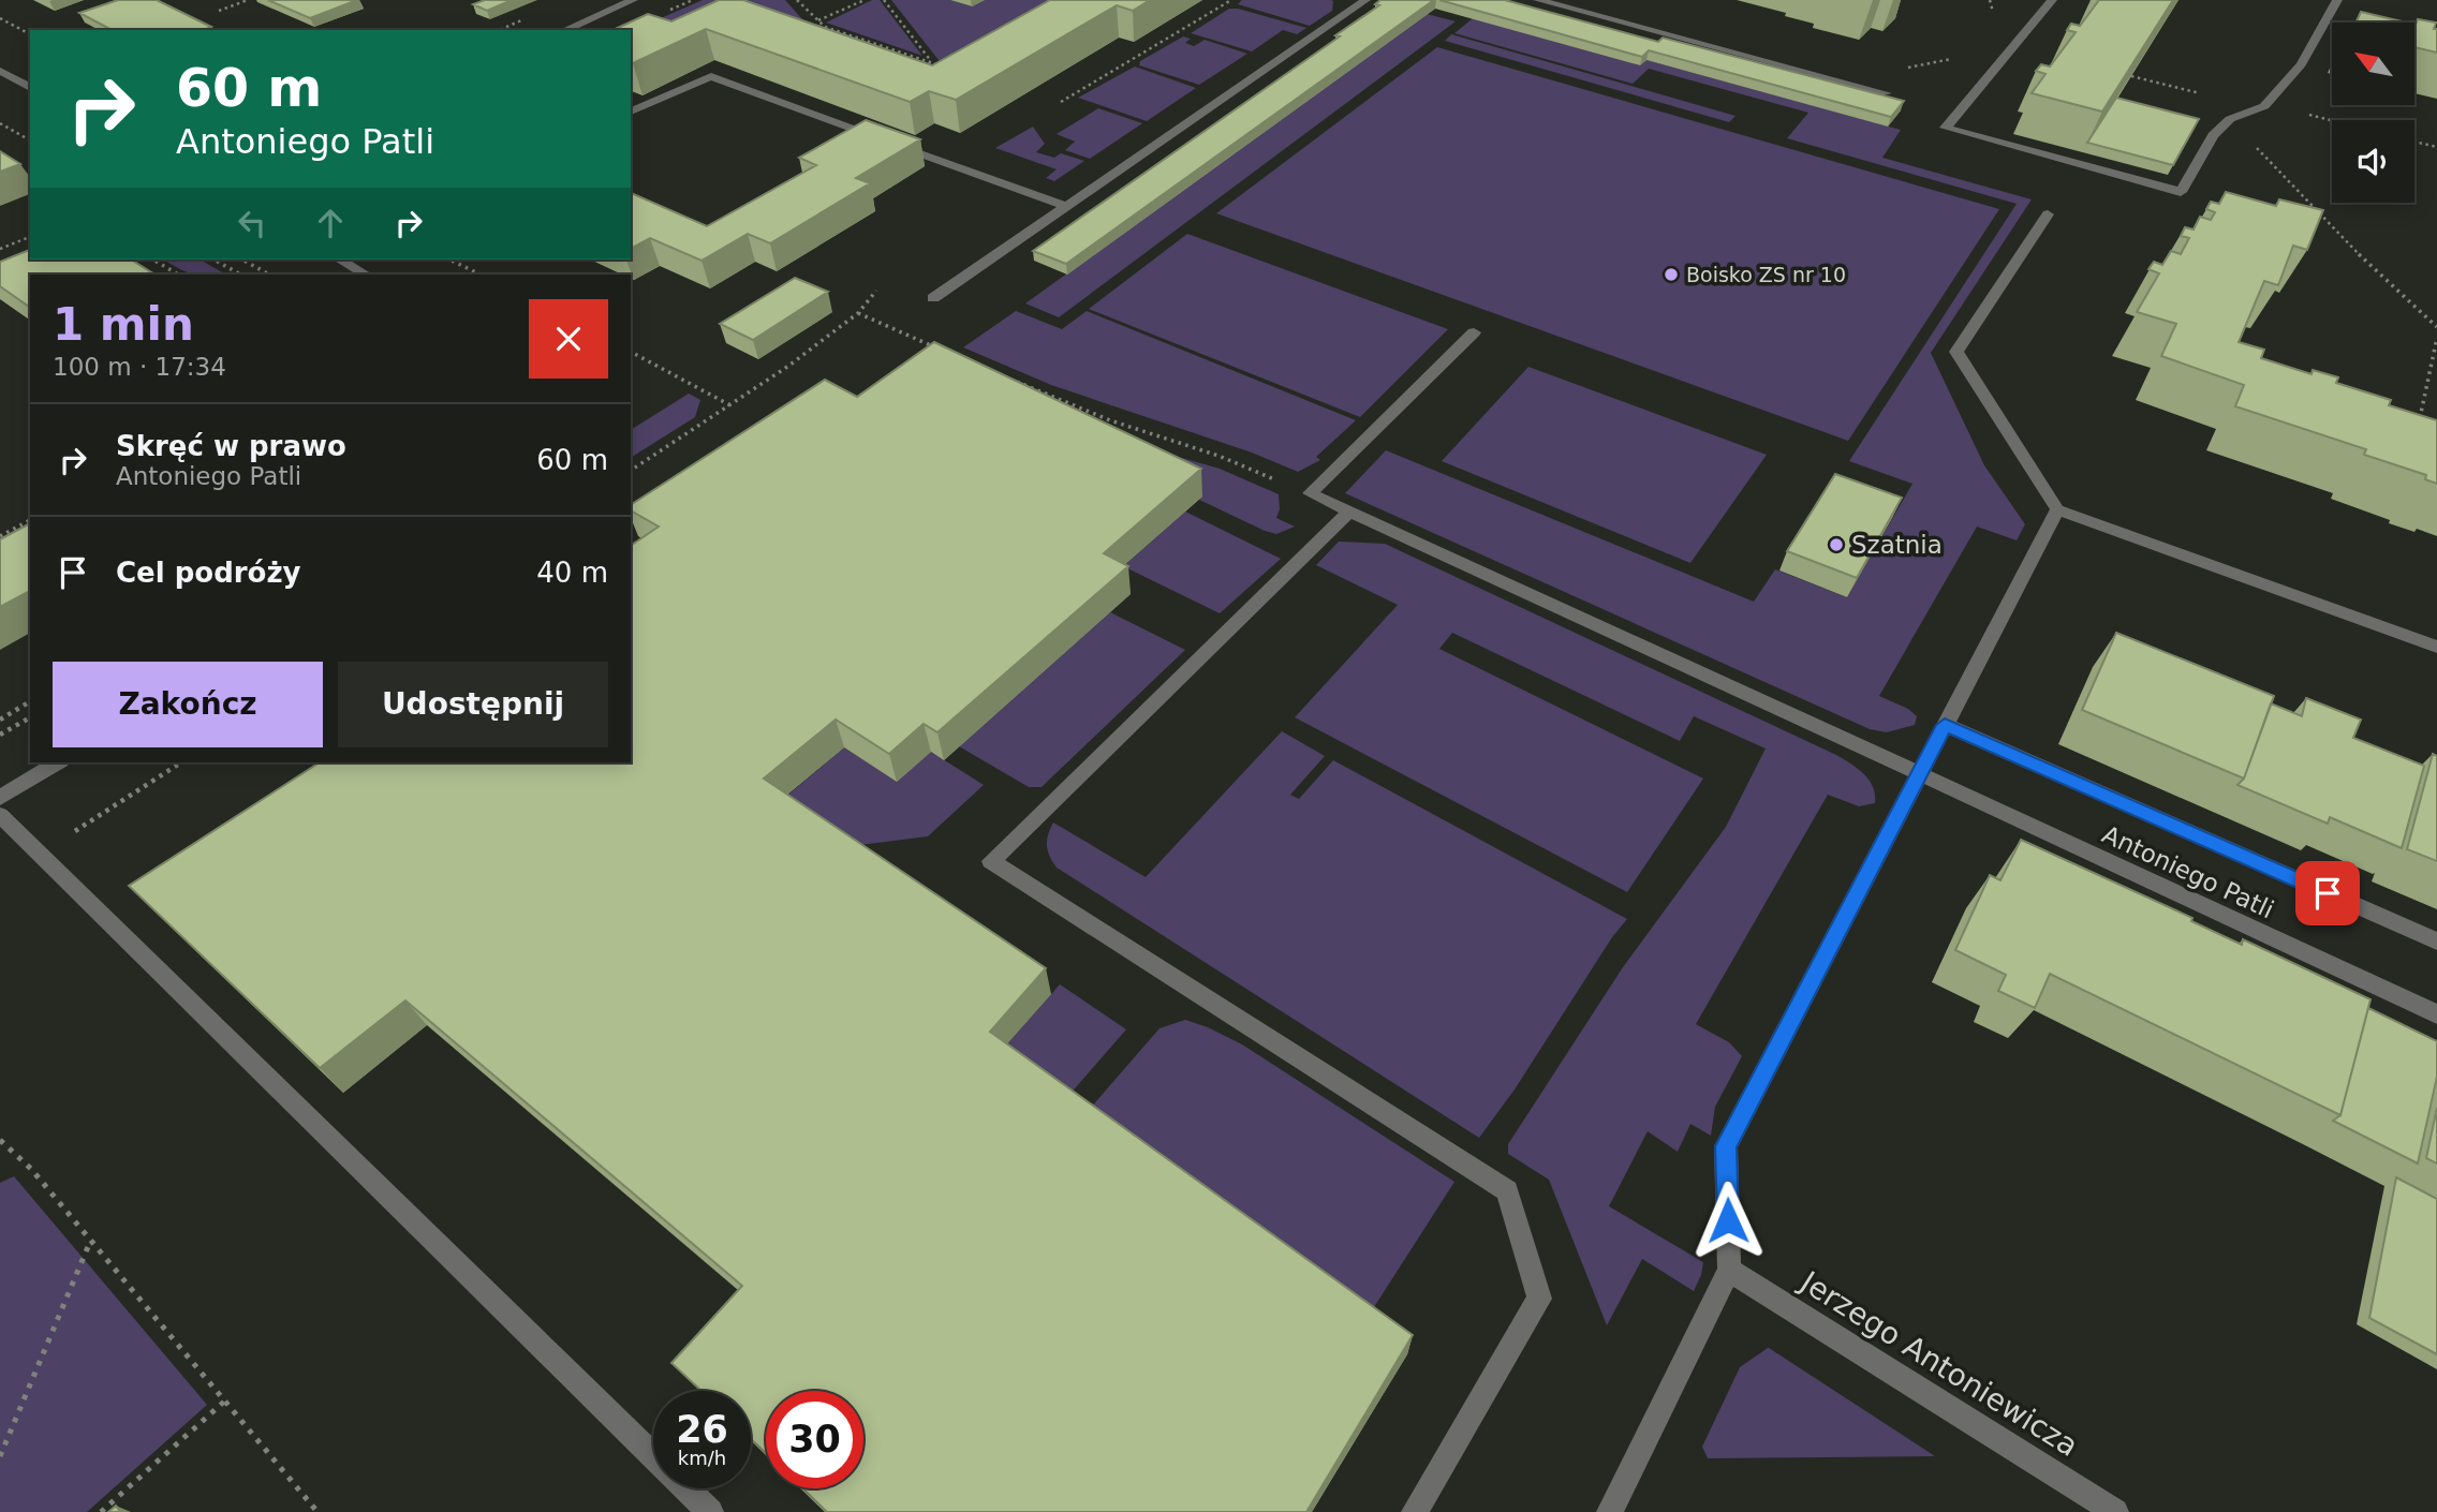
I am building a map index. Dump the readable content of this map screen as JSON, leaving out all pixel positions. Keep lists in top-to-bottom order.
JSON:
{
  "streets": {
    "street": ["Antoniego Patli", "Jerzego Antoniewicza"]
  },
  "places": ["Boisko ZS nr 10", "Szatnia"],
  "north": "top left",
  "page": {
    "turn": ["60 m", "Antoniego Patli"],
    "heading": ["1 min", "100 m · 17:34"],
    "list": [
      {
        "name": "Skręć w prawo",
        "note": "Antoniego Patli",
        "value": "60 m"
      },
      {
        "name": "Cel podróży",
        "value": "40 m"
      }
    ],
    "buttons": ["Zakończ", "Udostępnij"],
    "speed": "26 km/h",
    "limit": "30"
  }
}
